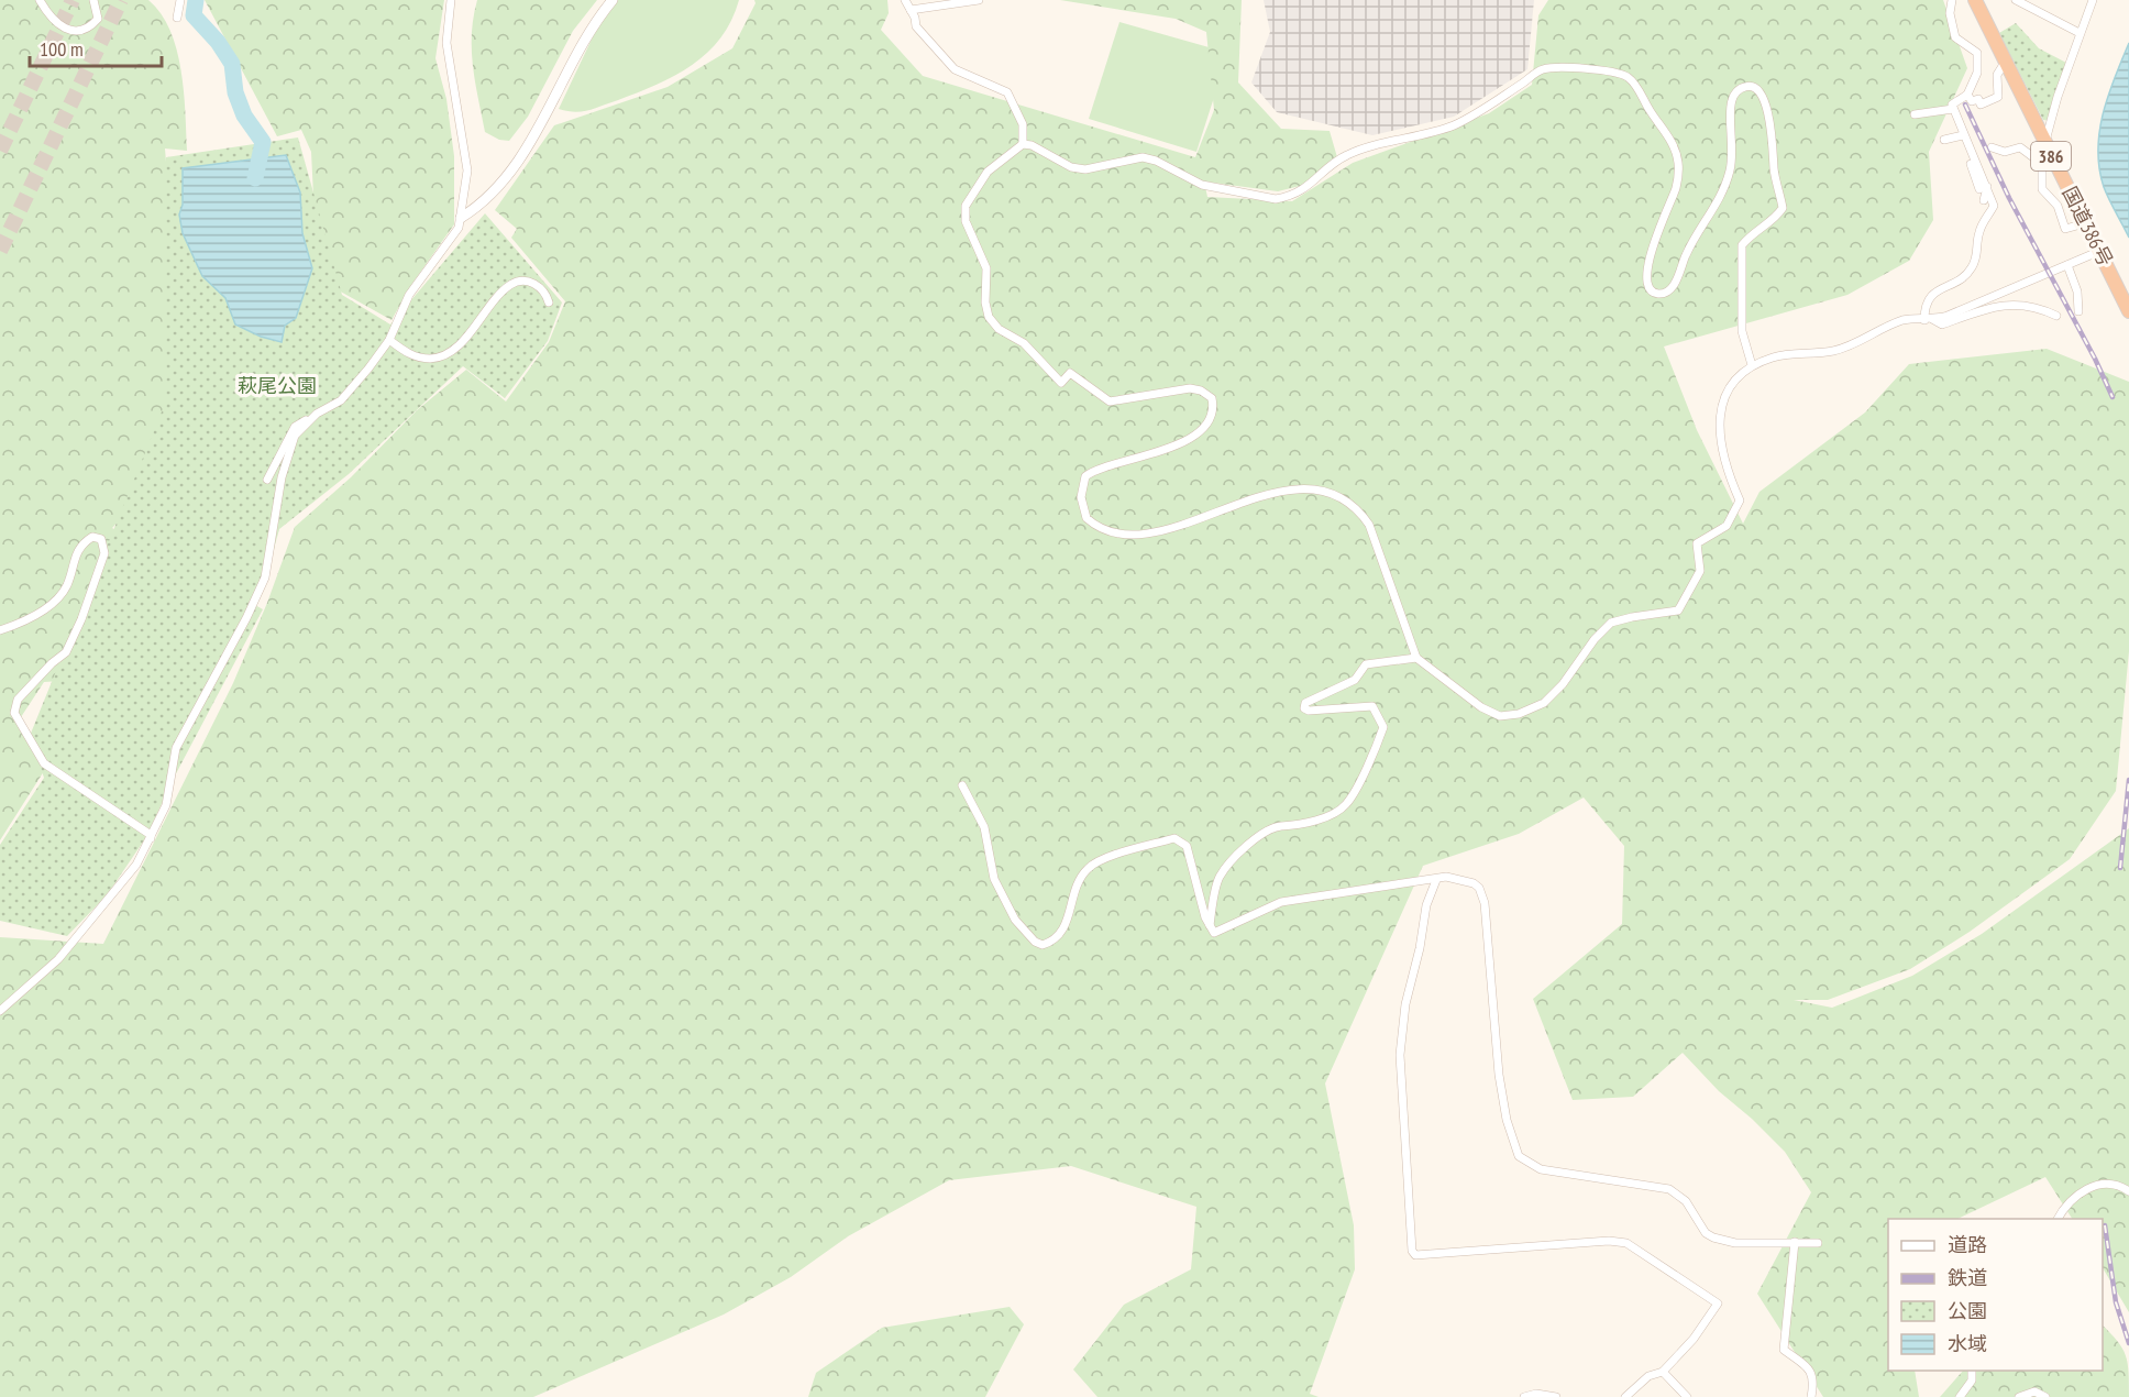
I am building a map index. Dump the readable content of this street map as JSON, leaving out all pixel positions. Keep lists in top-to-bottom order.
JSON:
{
  "streets": {
    "highway": ["386", "国道386号"]
  },
  "parks": ["萩尾公園"],
  "legend": [
    "道路",
    "鉄道",
    "公園",
    "水域"
  ],
  "scale_bar": "100 m"
}
